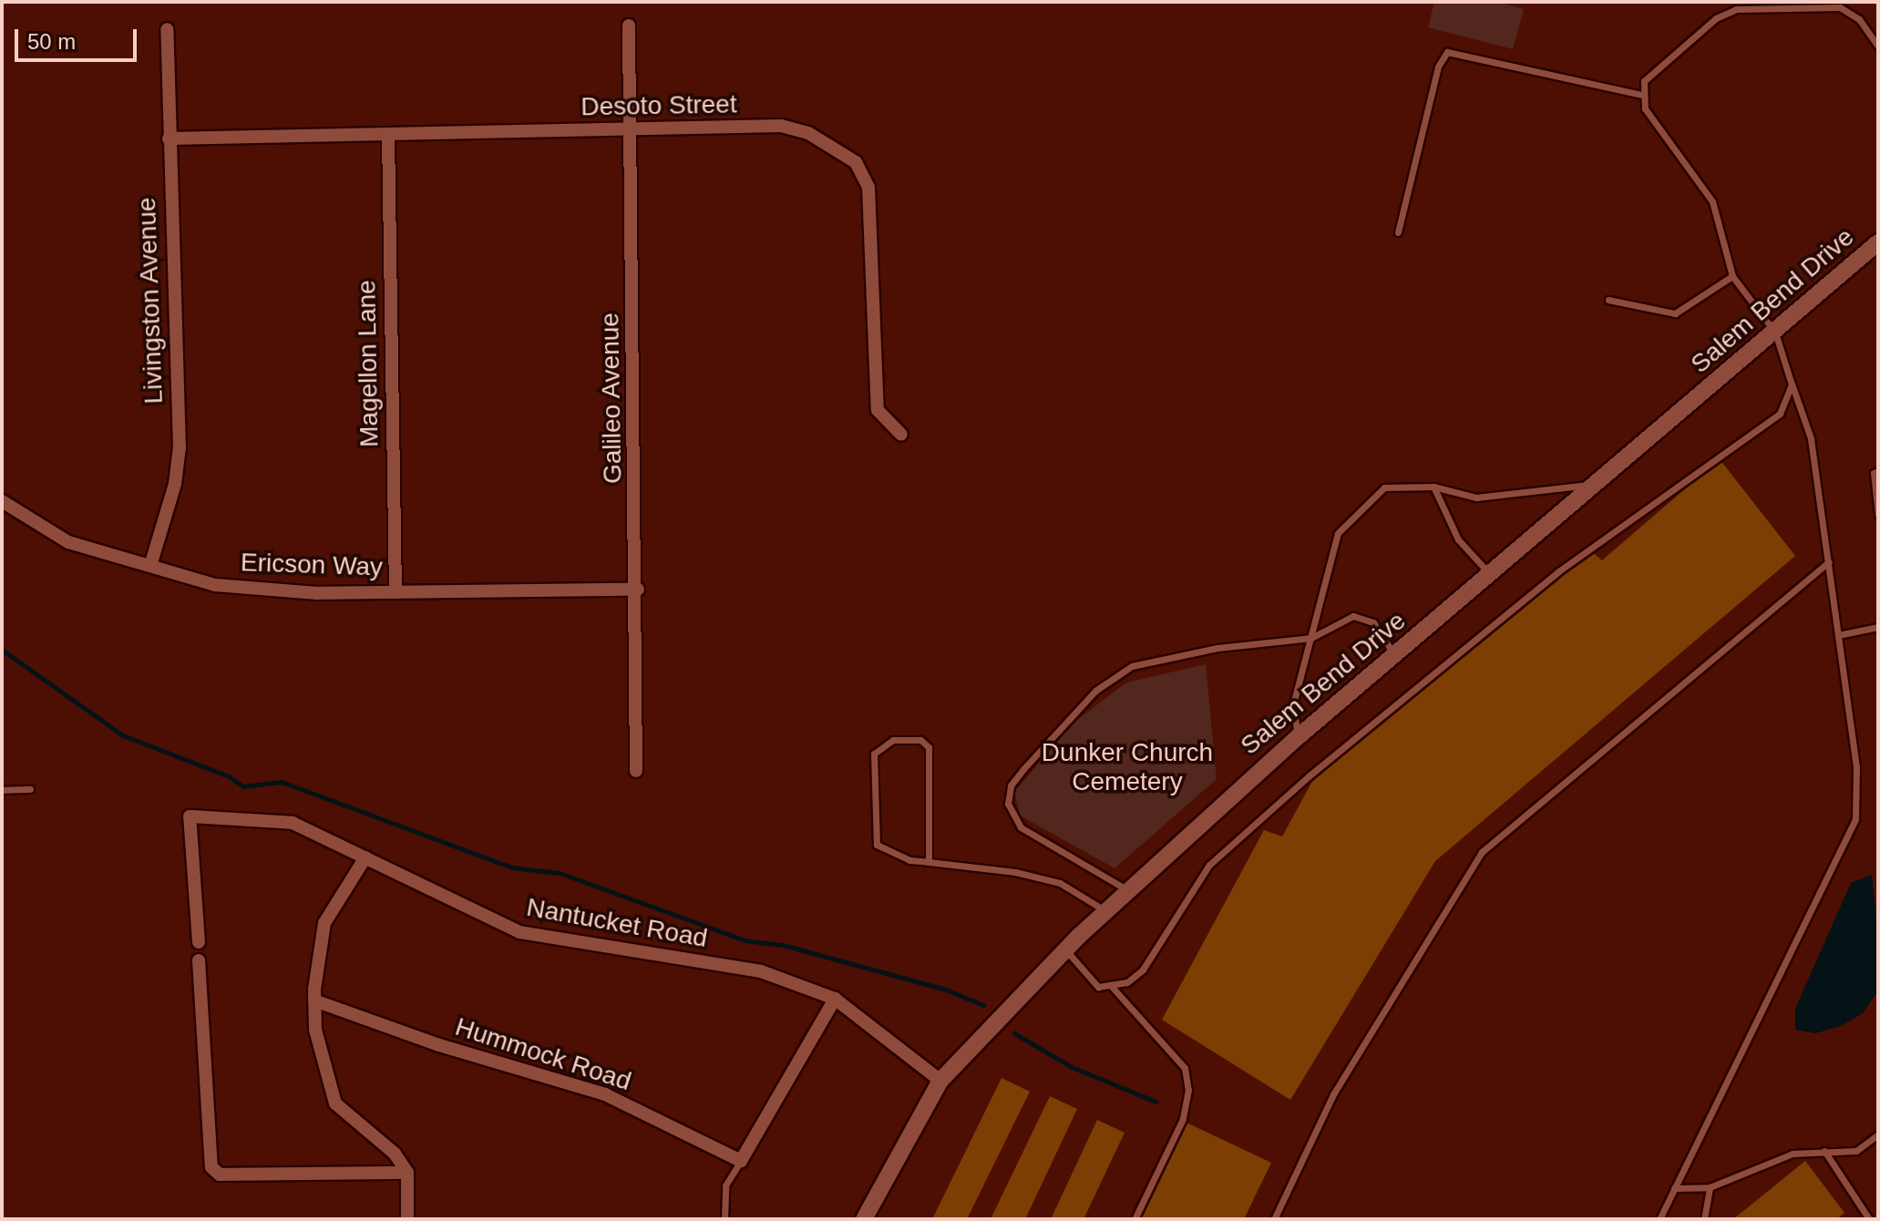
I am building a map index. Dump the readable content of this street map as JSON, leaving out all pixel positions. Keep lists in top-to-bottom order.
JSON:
{
  "streets": {
    "street": [
      "Desoto Street",
      "Livingston Avenue",
      "Salem Bend Drive",
      "Magellon Lane",
      "Galileo Avenue",
      "Ericson Way",
      "Nantucket Road",
      "Hummock Road"
    ]
  },
  "crossings": [
    ["Desoto Street", "Livingston Avenue"],
    ["Desoto Street", "Magellon Lane"],
    ["Desoto Street", "Galileo Avenue"],
    ["Livingston Avenue", "Ericson Way"],
    ["Salem Bend Drive", "Nantucket Road"],
    ["Magellon Lane", "Ericson Way"],
    ["Galileo Avenue", "Ericson Way"]
  ],
  "parks": ["Dunker Church Cemetery"],
  "scale_bar": "50 m"
}
